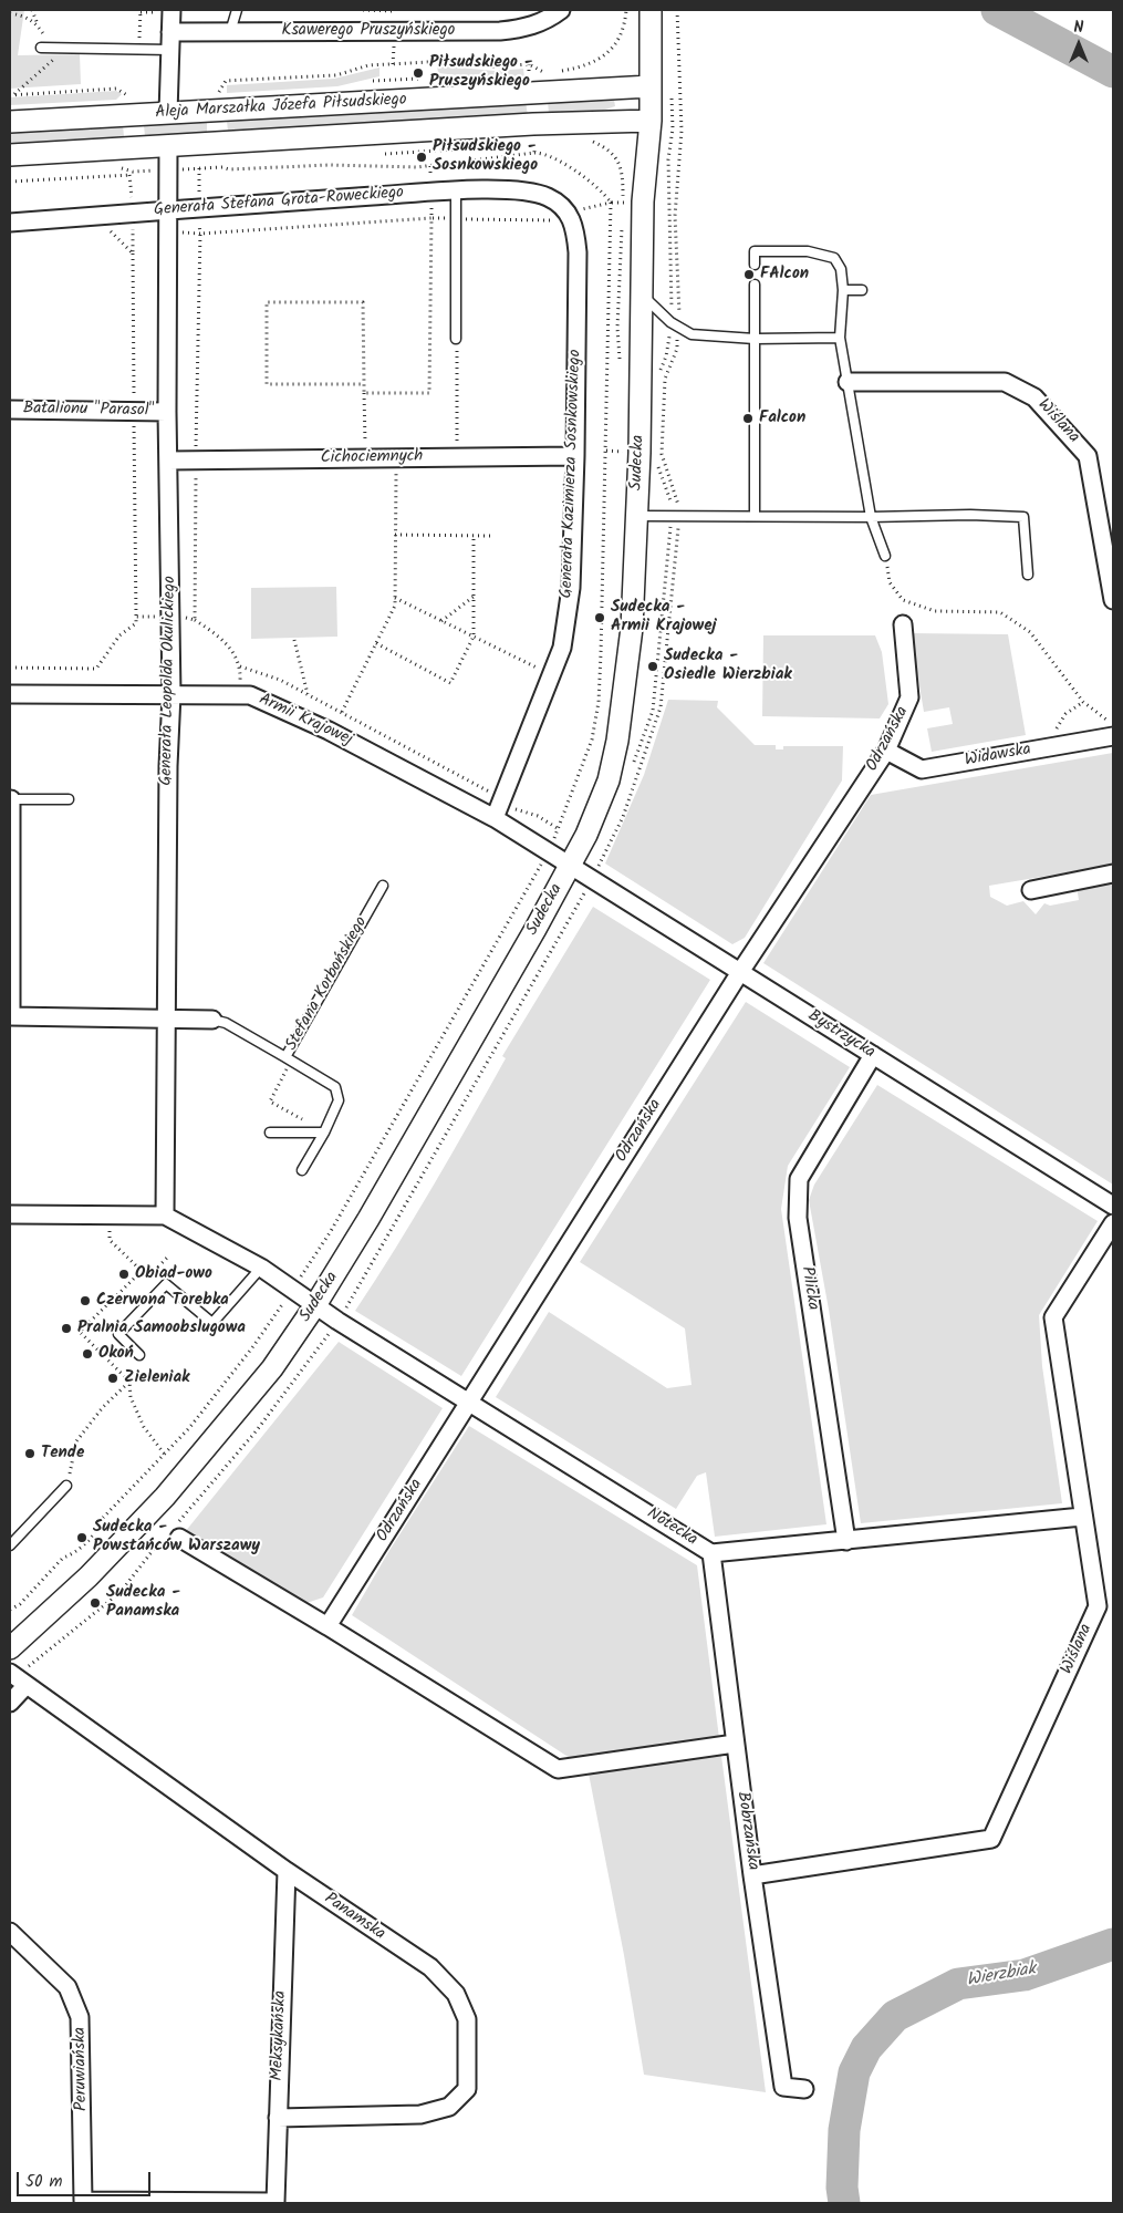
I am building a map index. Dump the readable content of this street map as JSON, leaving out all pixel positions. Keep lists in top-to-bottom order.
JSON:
{
  "streets": {
    "street": [
      "Ksawerego Pruszyńskiego",
      "Aleja Marszałka Józefa Piłsudskiego",
      "Generała Stefana Grota-Roweckiego",
      "Batalionu \"Parasol\"",
      "Wiślana",
      "Cichociemnych",
      "Sudecka",
      "Generała Kazimierza Sosnkowskiego",
      "Generała Leopolda Okulickiego",
      "Armii Krajowej",
      "Odrzańska",
      "Widawska",
      "Stefana Korbońskiego",
      "Bystrzycka",
      "Pilicka",
      "Notecka",
      "Bobrzańska",
      "Panamska",
      "Meksykańska",
      "Peruwiańska"
    ]
  },
  "crossings": [
    ["Aleja Marszałka Józefa Piłsudskiego", "Sudecka"],
    ["Aleja Marszałka Józefa Piłsudskiego", "Generała Leopolda Okulickiego"],
    ["Generała Stefana Grota-Roweckiego", "Generała Kazimierza Sosnkowskiego"],
    ["Generała Stefana Grota-Roweckiego", "Generała Leopolda Okulickiego"],
    ["Batalionu \"Parasol\"", "Generała Leopolda Okulickiego"],
    ["Wiślana", "Notecka"],
    ["Wiślana", "Bobrzańska"],
    ["Cichociemnych", "Generała Kazimierza Sosnkowskiego"],
    ["Cichociemnych", "Generała Leopolda Okulickiego"],
    ["Sudecka", "Armii Krajowej"],
    ["Sudecka", "Bystrzycka"],
    ["Sudecka", "Notecka"],
    ["Generała Kazimierza Sosnkowskiego", "Armii Krajowej"],
    ["Generała Leopolda Okulickiego", "Armii Krajowej"],
    ["Generała Leopolda Okulickiego", "Stefana Korbońskiego"],
    ["Generała Leopolda Okulickiego", "Notecka"],
    ["Armii Krajowej", "Bystrzycka"],
    ["Odrzańska", "Widawska"],
    ["Odrzańska", "Bystrzycka"],
    ["Odrzańska", "Notecka"],
    ["Bystrzycka", "Pilicka"],
    ["Pilicka", "Notecka"],
    ["Notecka", "Bobrzańska"],
    ["Panamska", "Meksykańska"],
    ["Meksykańska", "Peruwiańska"]
  ],
  "water": ["Wierzbiak"],
  "places": [
    "Piłsudskiego - Pruszyńskiego",
    "Piłsudskiego - Sosnkowskiego",
    "FAlcon",
    "Falcon",
    "Sudecka - Armii Krajowej",
    "Sudecka - Osiedle Wierzbiak",
    "Obiad-owo",
    "Czerwona Torebka",
    "Pralnia Samoobslugowa",
    "Okoń",
    "Zieleniak",
    "Tende",
    "Sudecka - Powstańców Warszawy",
    "Sudecka - Panamska"
  ],
  "scale_bar": "50 m",
  "north": "top"
}
